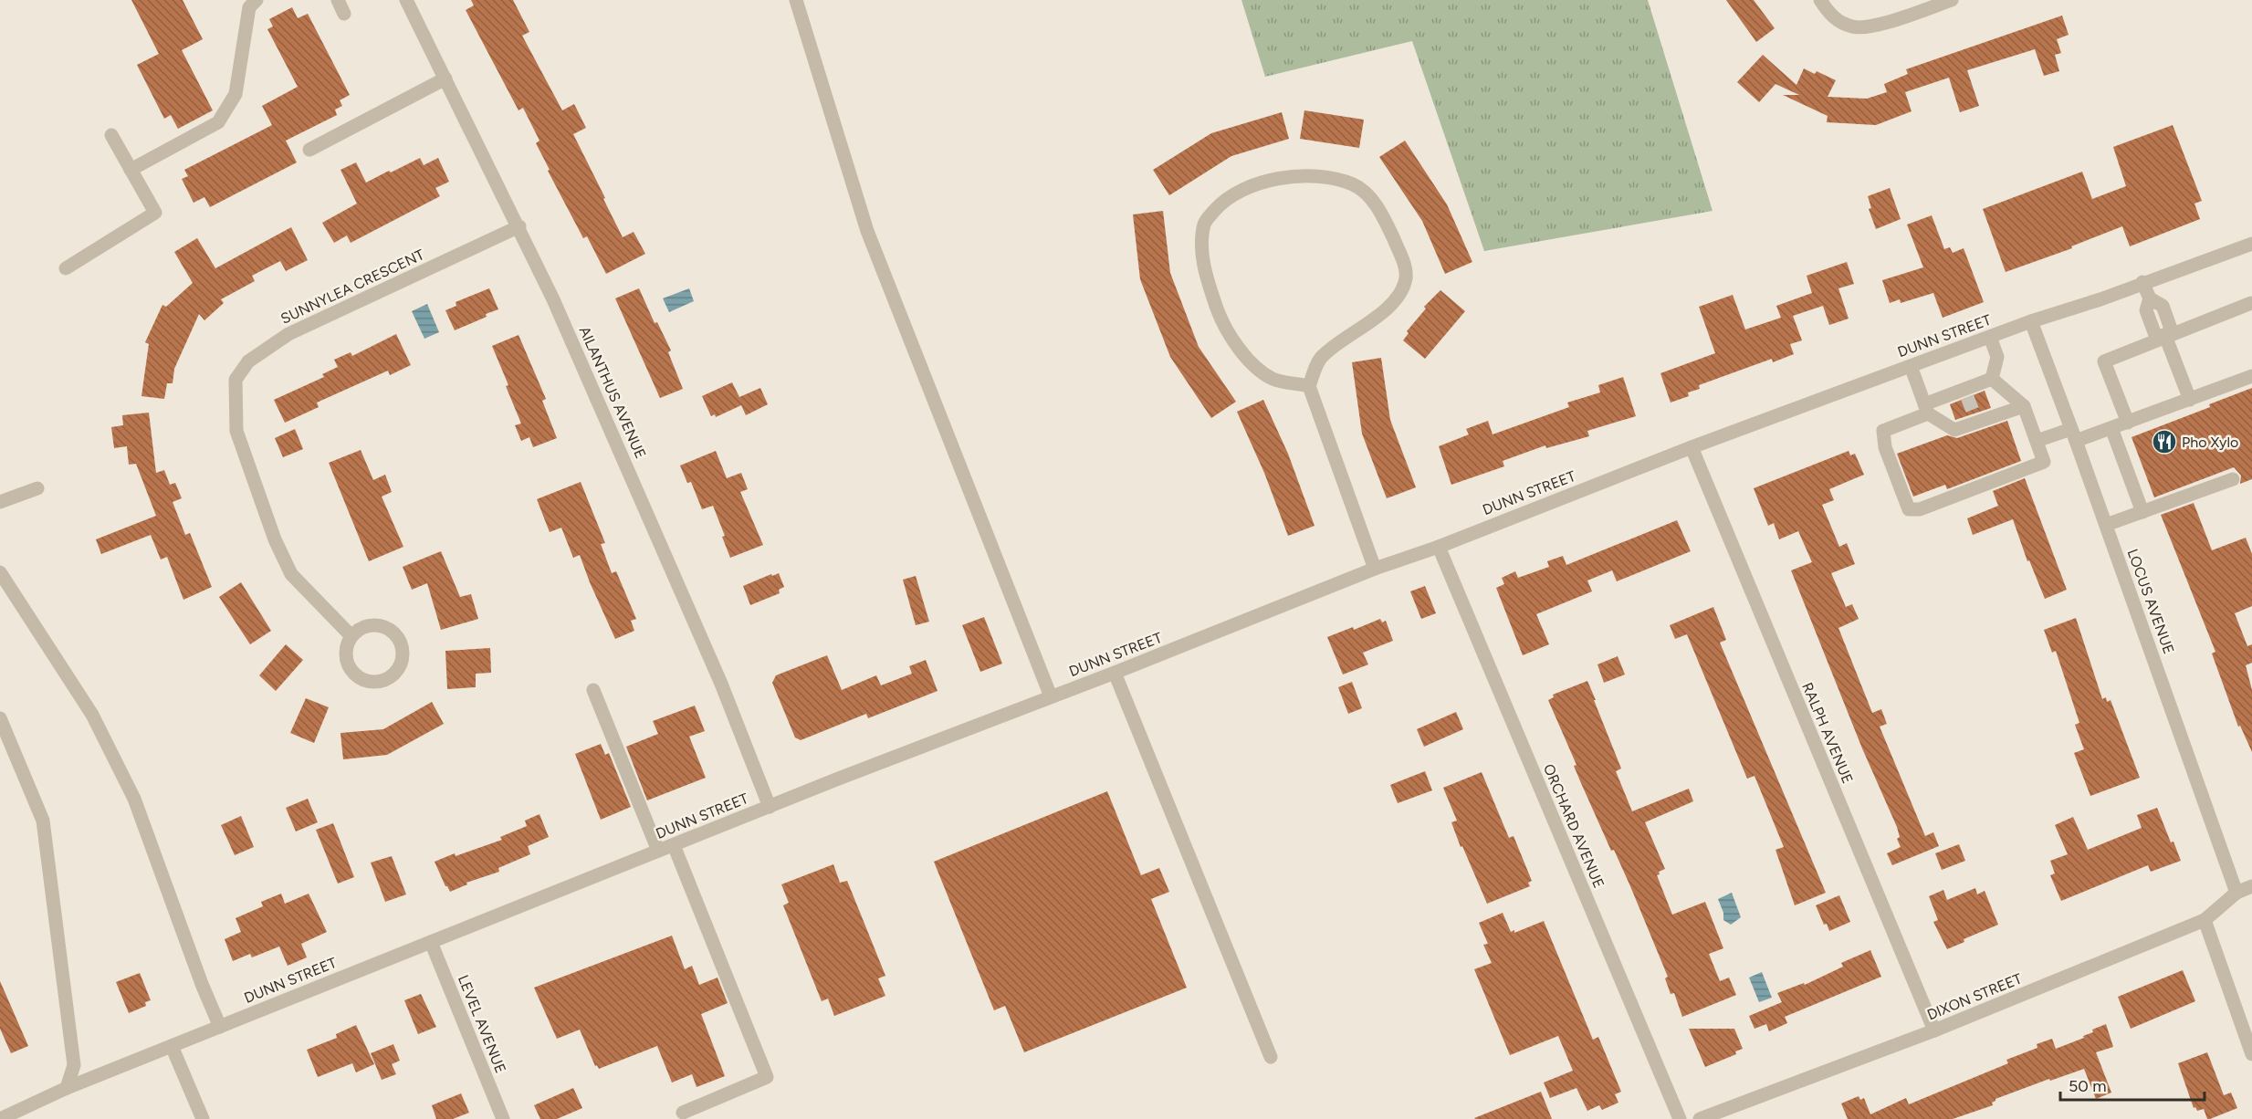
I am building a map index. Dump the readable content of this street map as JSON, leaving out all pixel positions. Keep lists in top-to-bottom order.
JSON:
{
  "streets": {
    "street": [
      "SUNNYLEA CRESCENT",
      "DUNN STREET",
      "AILANTHUS AVENUE",
      "LOCUS AVENUE",
      "RALPH AVENUE",
      "ORCHARD AVENUE",
      "DIXON STREET",
      "LEVEL AVENUE"
    ]
  },
  "crossings": [
    ["SUNNYLEA CRESCENT", "AILANTHUS AVENUE"],
    ["DUNN STREET", "AILANTHUS AVENUE"],
    ["DUNN STREET", "LOCUS AVENUE"],
    ["DUNN STREET", "RALPH AVENUE"],
    ["DUNN STREET", "ORCHARD AVENUE"],
    ["DUNN STREET", "LEVEL AVENUE"],
    ["LOCUS AVENUE", "DIXON STREET"],
    ["RALPH AVENUE", "DIXON STREET"]
  ],
  "places": {
    "restaurant": ["Pho Xylo"]
  },
  "scale_bar": "50 m"
}
